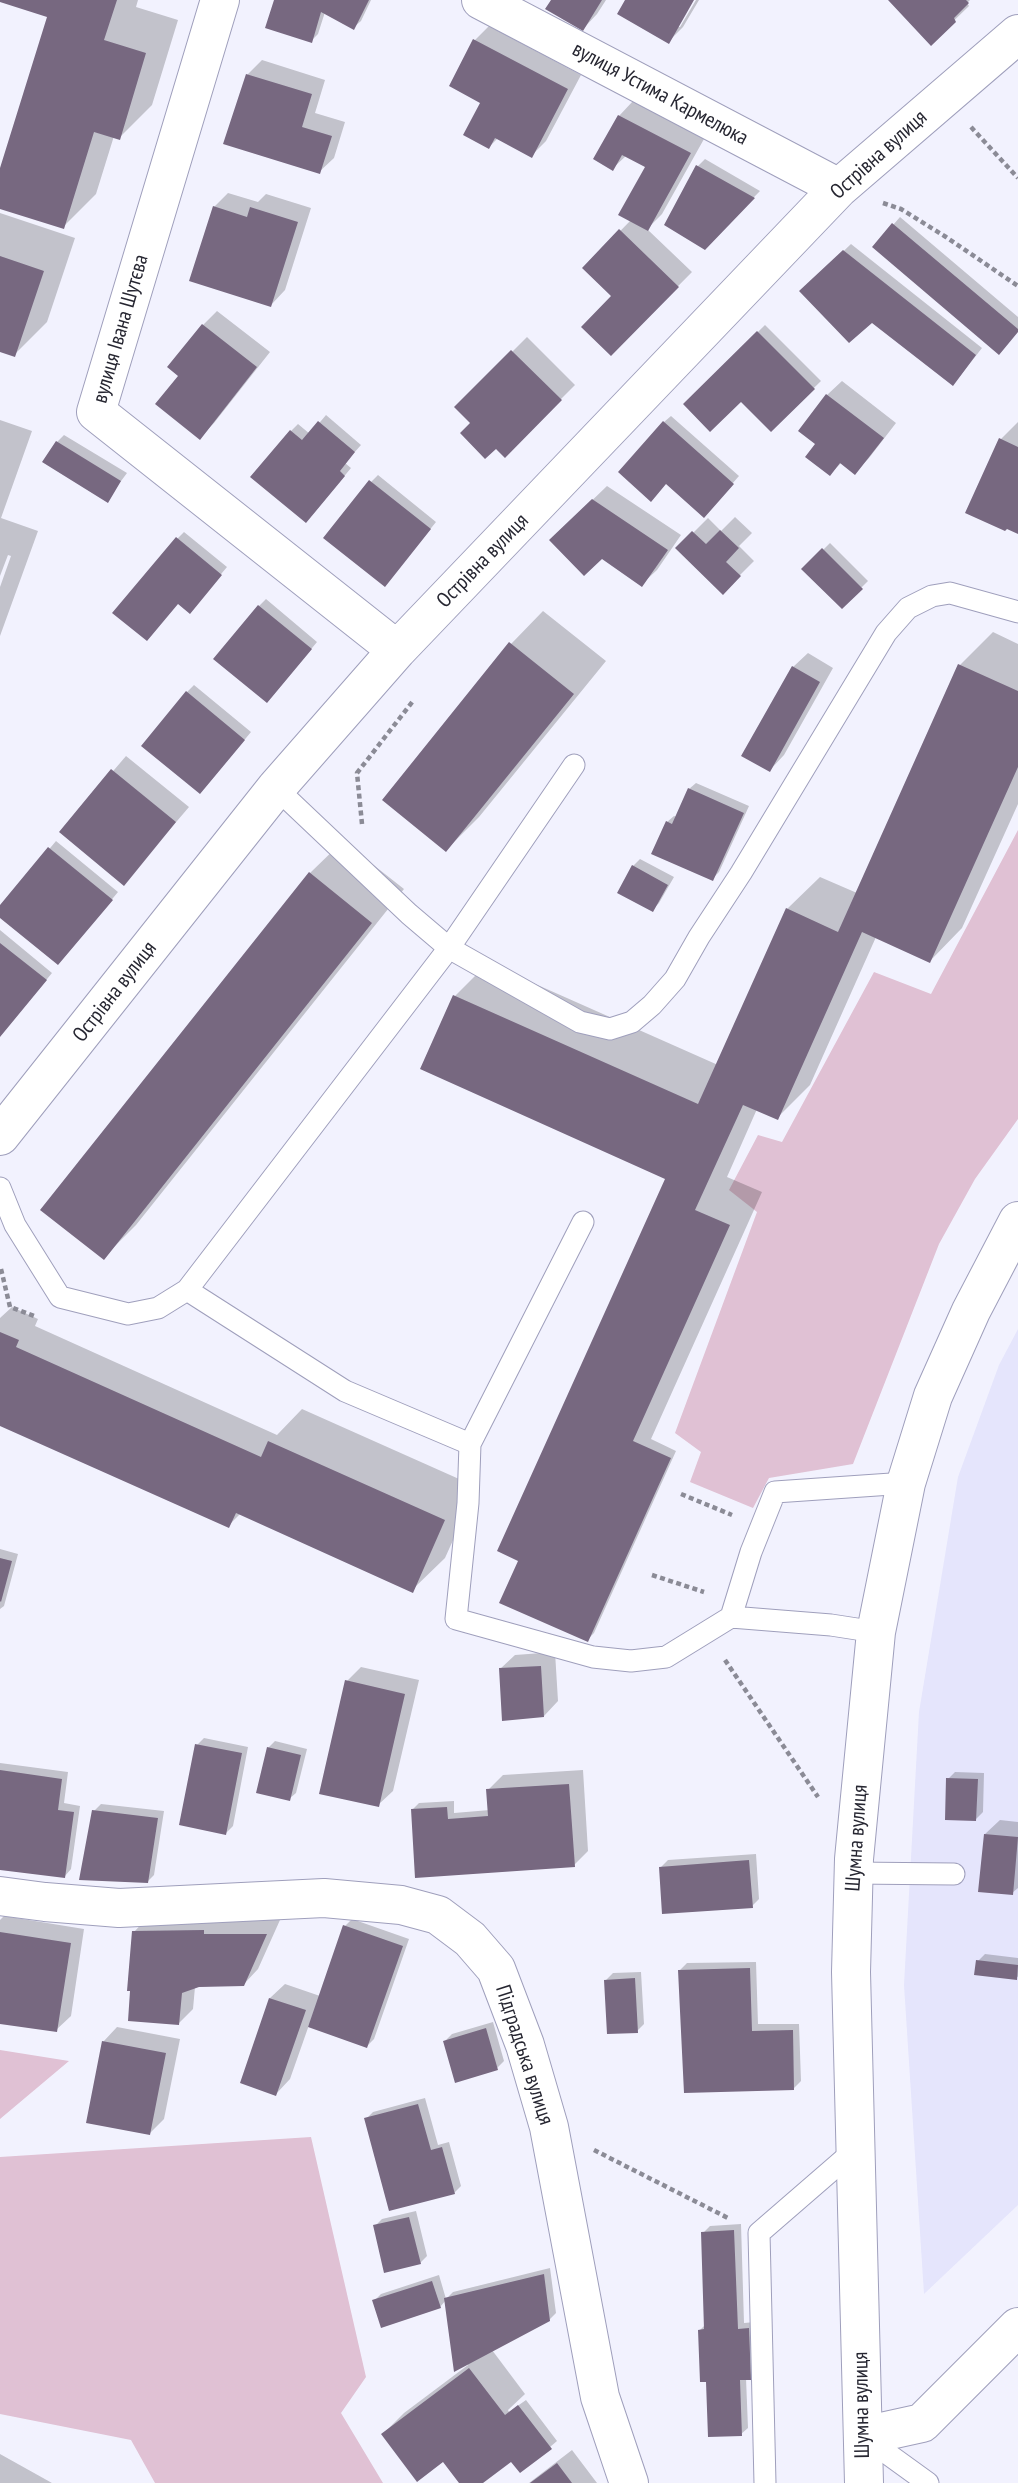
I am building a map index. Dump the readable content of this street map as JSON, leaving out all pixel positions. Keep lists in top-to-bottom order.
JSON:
{
  "streets": {
    "street": [
      "вулиця Устима Кармелюка",
      "Острівна вулиця",
      "вулиця Івана Шутєва",
      "Шумна вулиця",
      "Підградська вулиця"
    ]
  },
  "crossings": [
    ["вулиця Устима Кармелюка", "Острівна вулиця"],
    ["Острівна вулиця", "вулиця Івана Шутєва"]
  ]
}
